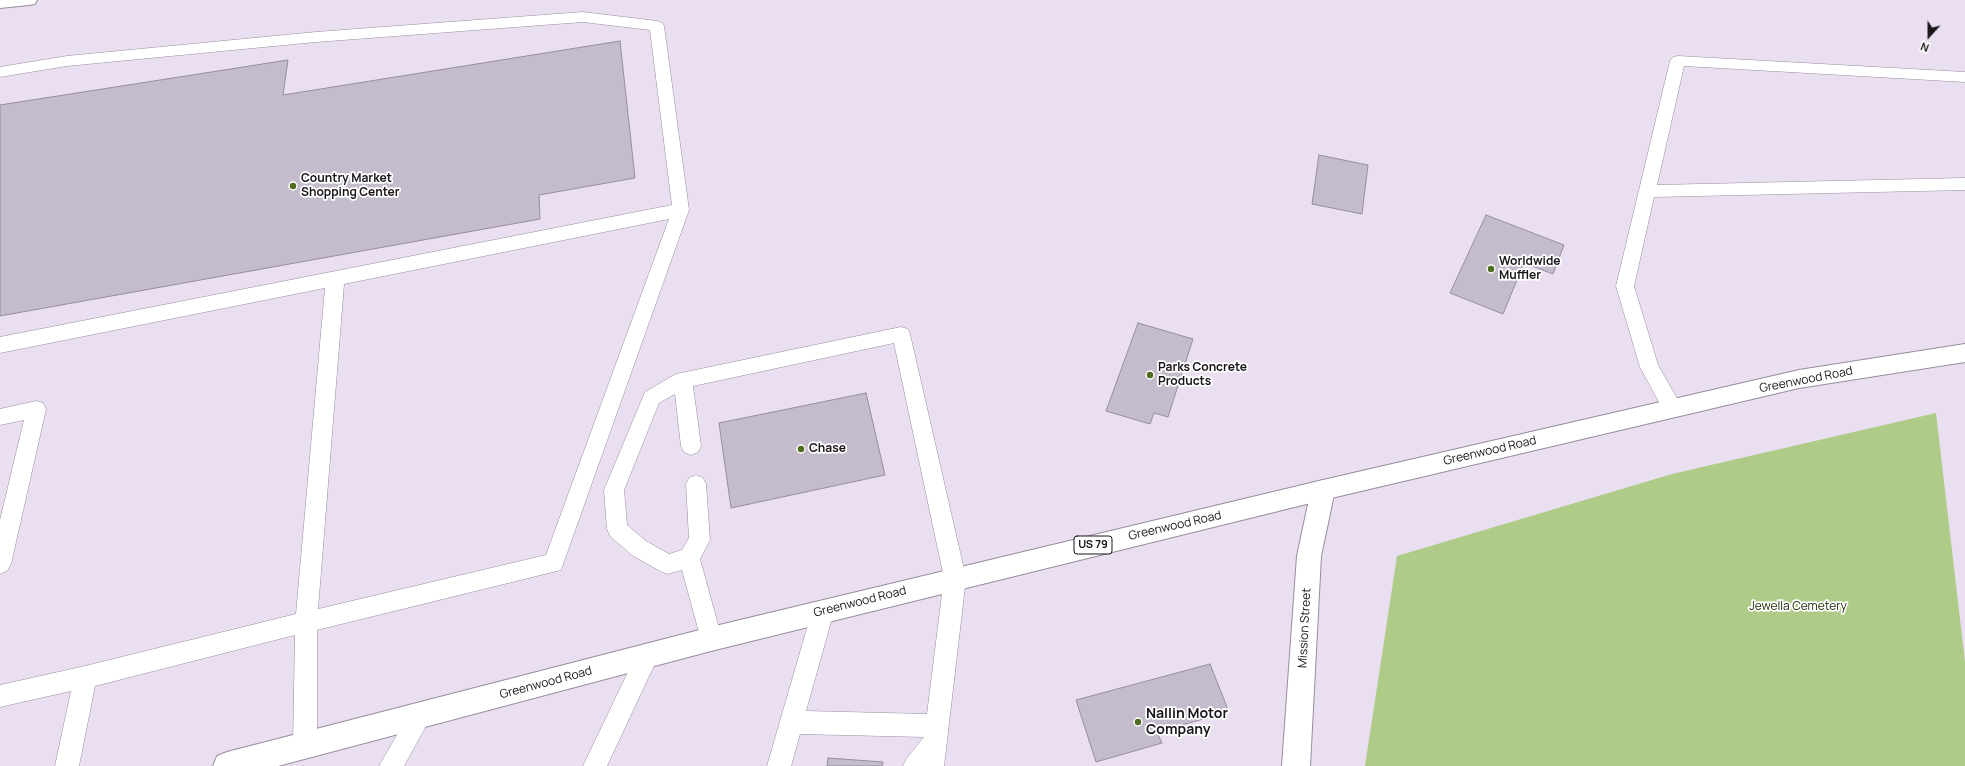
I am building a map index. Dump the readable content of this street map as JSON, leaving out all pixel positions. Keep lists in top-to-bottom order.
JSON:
{
  "streets": {
    "main road": ["Greenwood Road", "US 79", "Mission Street"]
  },
  "crossings": [
    ["Greenwood Road", "Mission Street"]
  ],
  "parks": ["Jewella Cemetery"],
  "places": [
    "Country Market Shopping Center",
    "Worldwide Muffler",
    "Parks Concrete Products",
    "Chase",
    "Nallin Motor Company"
  ],
  "north": "bottom"
}
